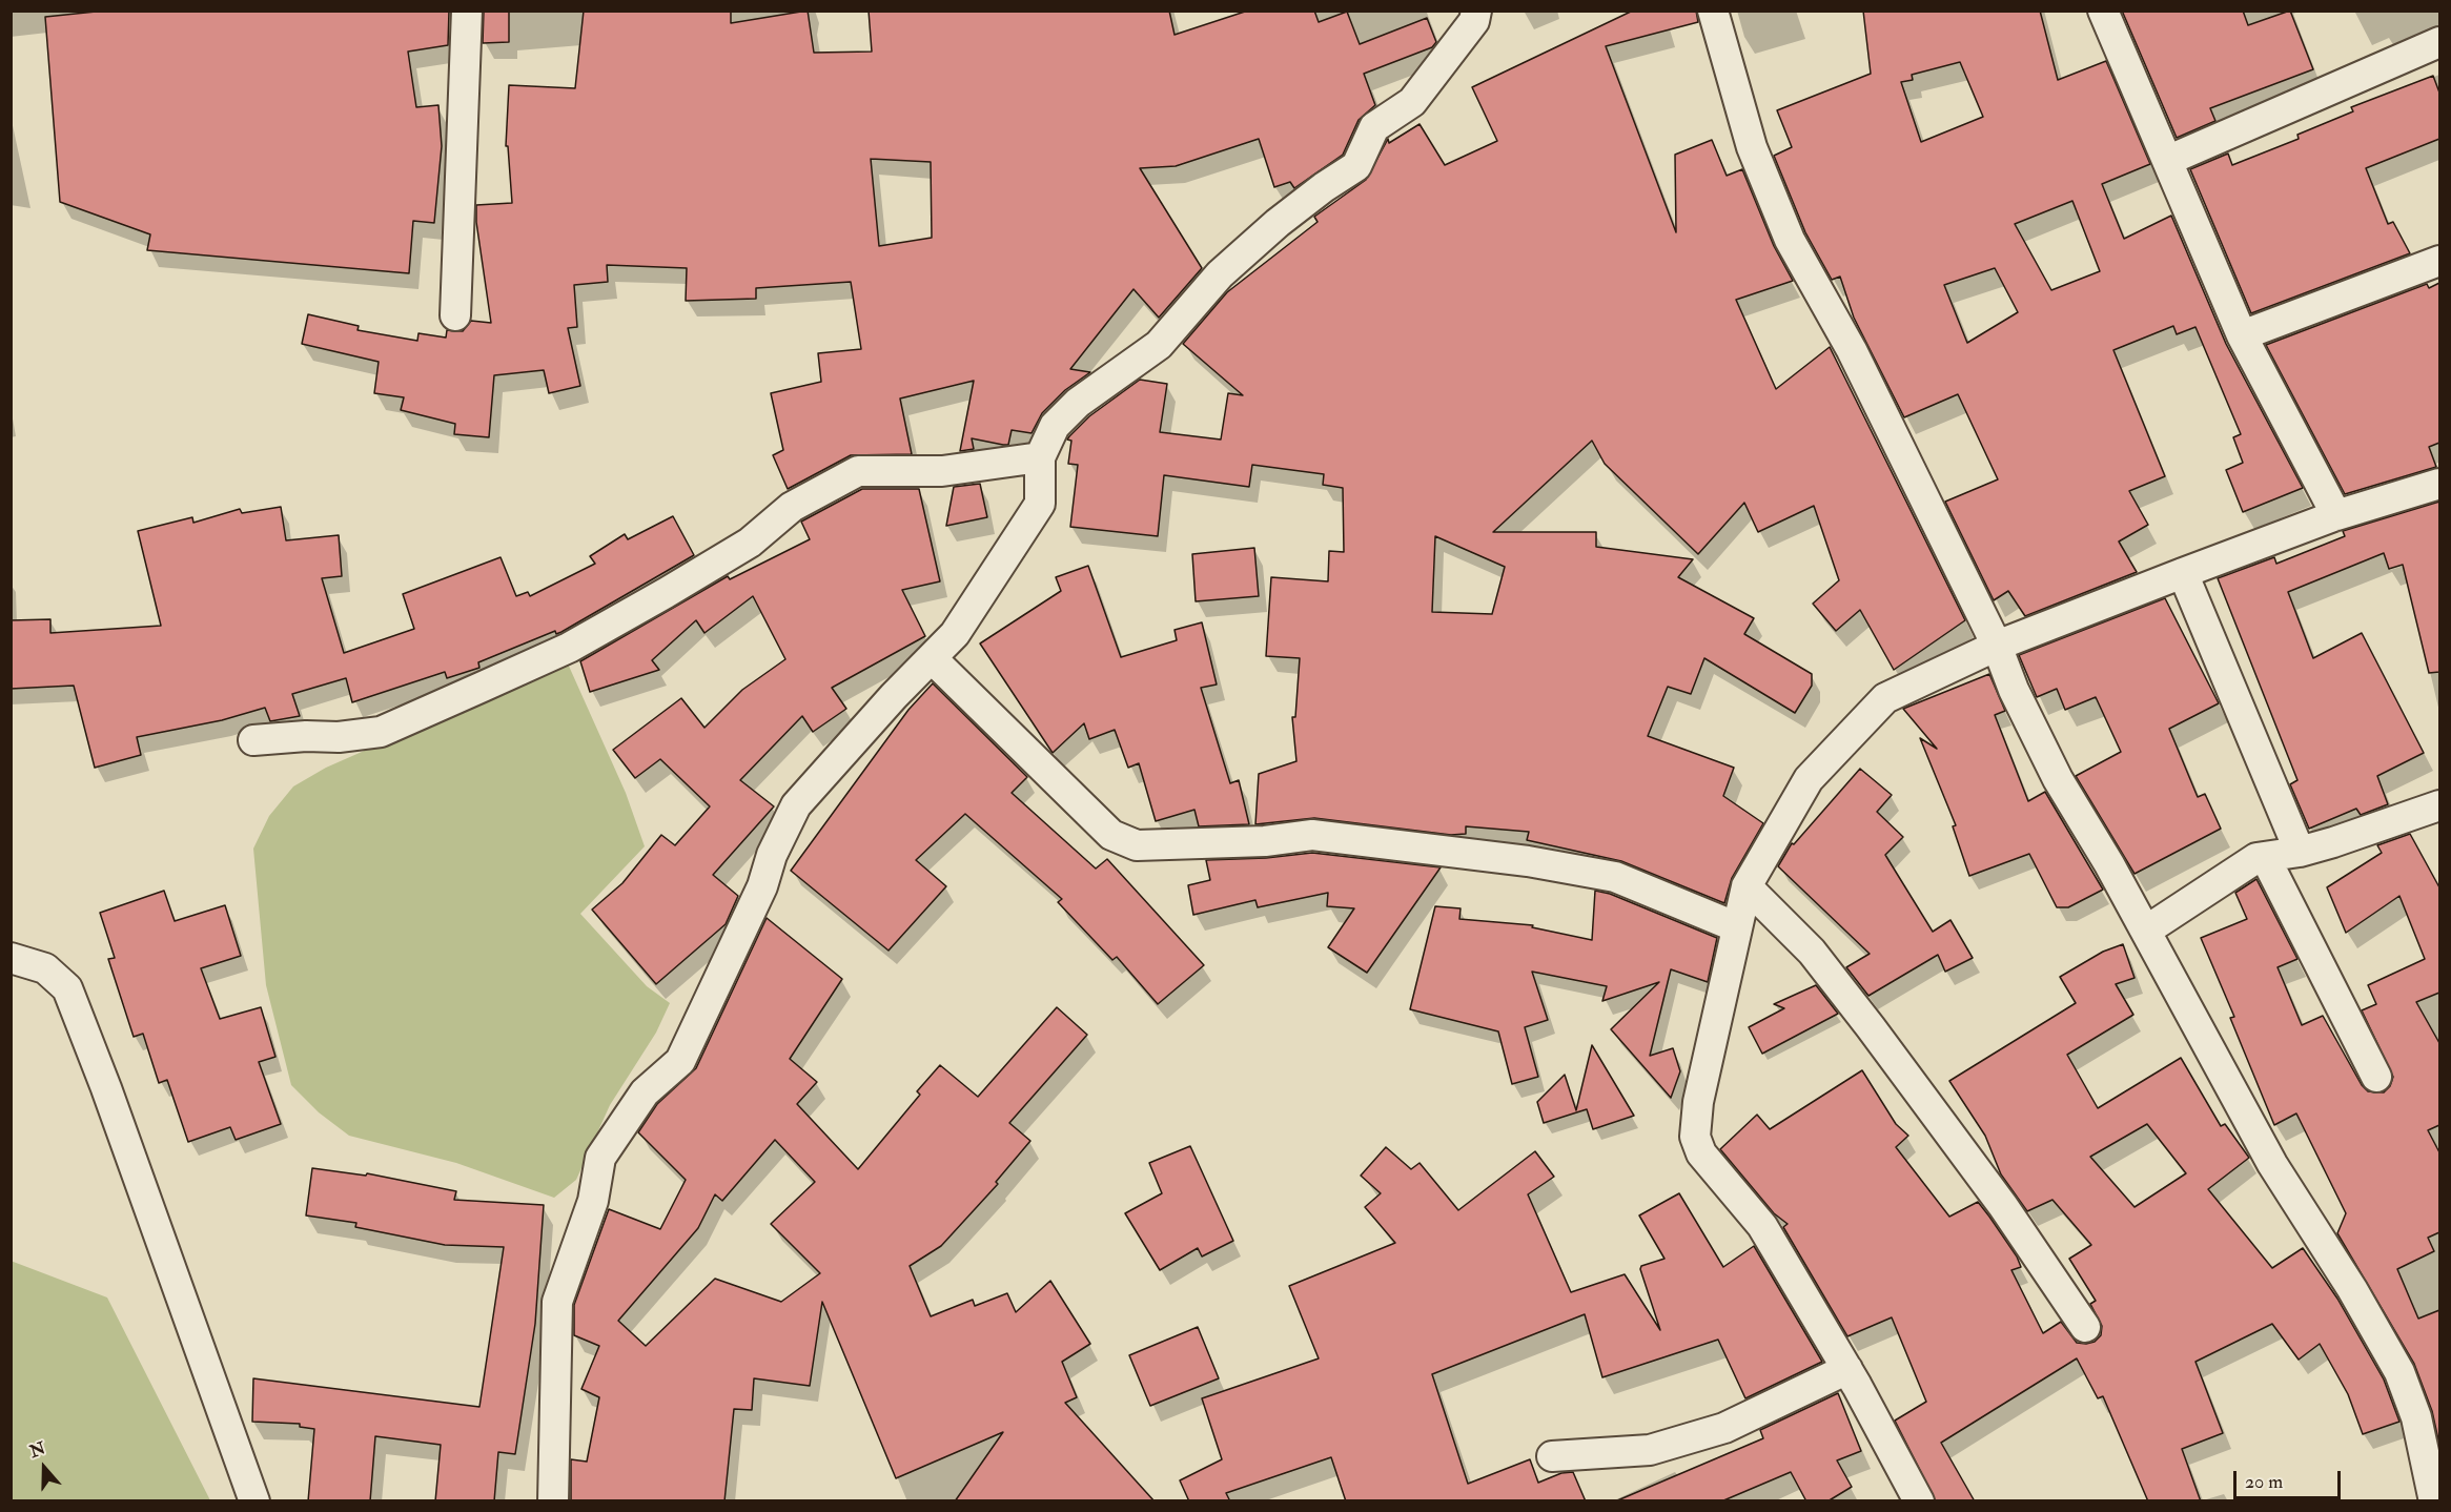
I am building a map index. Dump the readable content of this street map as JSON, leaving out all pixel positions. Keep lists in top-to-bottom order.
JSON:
{
  "scale_bar": "20 m",
  "north": "top"
}
